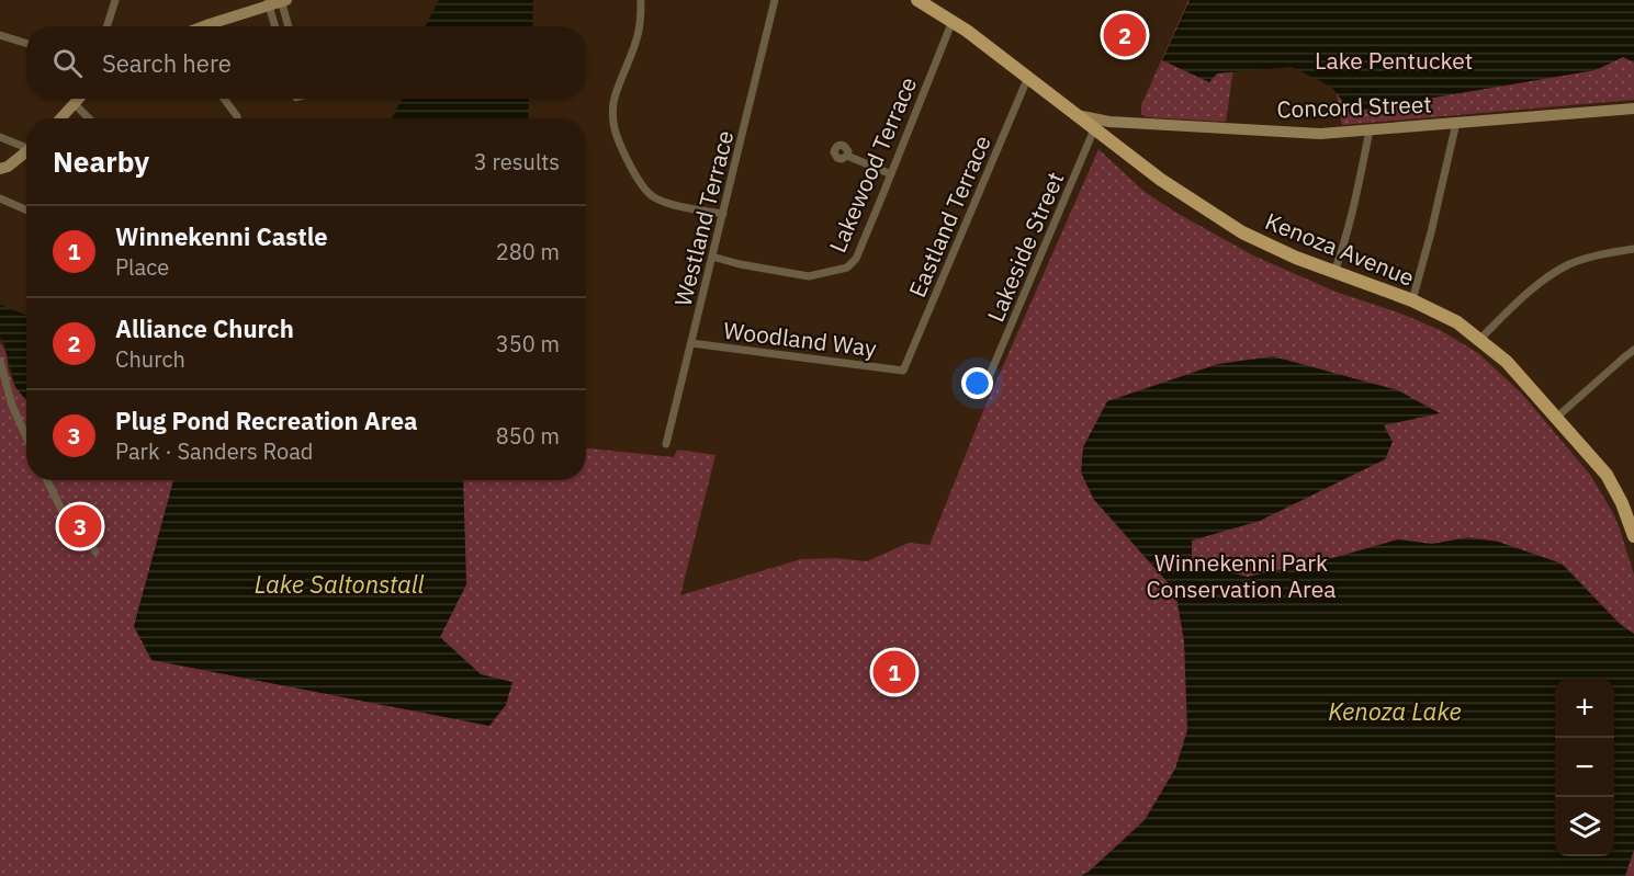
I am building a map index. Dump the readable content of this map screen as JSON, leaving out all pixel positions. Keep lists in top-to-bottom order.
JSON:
{
  "streets": {
    "main road": ["Concord Street", "Kenoza Avenue"],
    "street": [
      "Lakewood Terrace",
      "Eastland Terrace",
      "Westland Terrace",
      "Lakeside Street",
      "Woodland Way"
    ]
  },
  "crossings": [
    ["Concord Street", "Kenoza Avenue"],
    ["Lakewood Terrace", "Westland Terrace"],
    ["Lakewood Terrace", "Kenoza Avenue"],
    ["Eastland Terrace", "Kenoza Avenue"],
    ["Eastland Terrace", "Woodland Way"],
    ["Westland Terrace", "Woodland Way"],
    ["Lakeside Street", "Kenoza Avenue"]
  ],
  "water": ["Lake Saltonstall", "Kenoza Lake"],
  "parks": ["Lake Pentucket", "Winnekenni Park Conservation Area"],
  "page": {
    "pins": ["2", "3", "1"],
    "search": "Search here",
    "heading": ["Nearby", "3 results"],
    "list": [
      {
        "mark": "1",
        "name": "Winnekenni Castle",
        "note": "Place",
        "value": "280 m"
      },
      {
        "mark": "2",
        "name": "Alliance Church",
        "note": "Church",
        "value": "350 m"
      },
      {
        "mark": "3",
        "name": "Plug Pond Recreation Area",
        "note": "Park · Sanders Road",
        "value": "850 m"
      }
    ],
    "map_buttons": ["+", "−"]
  }
}
